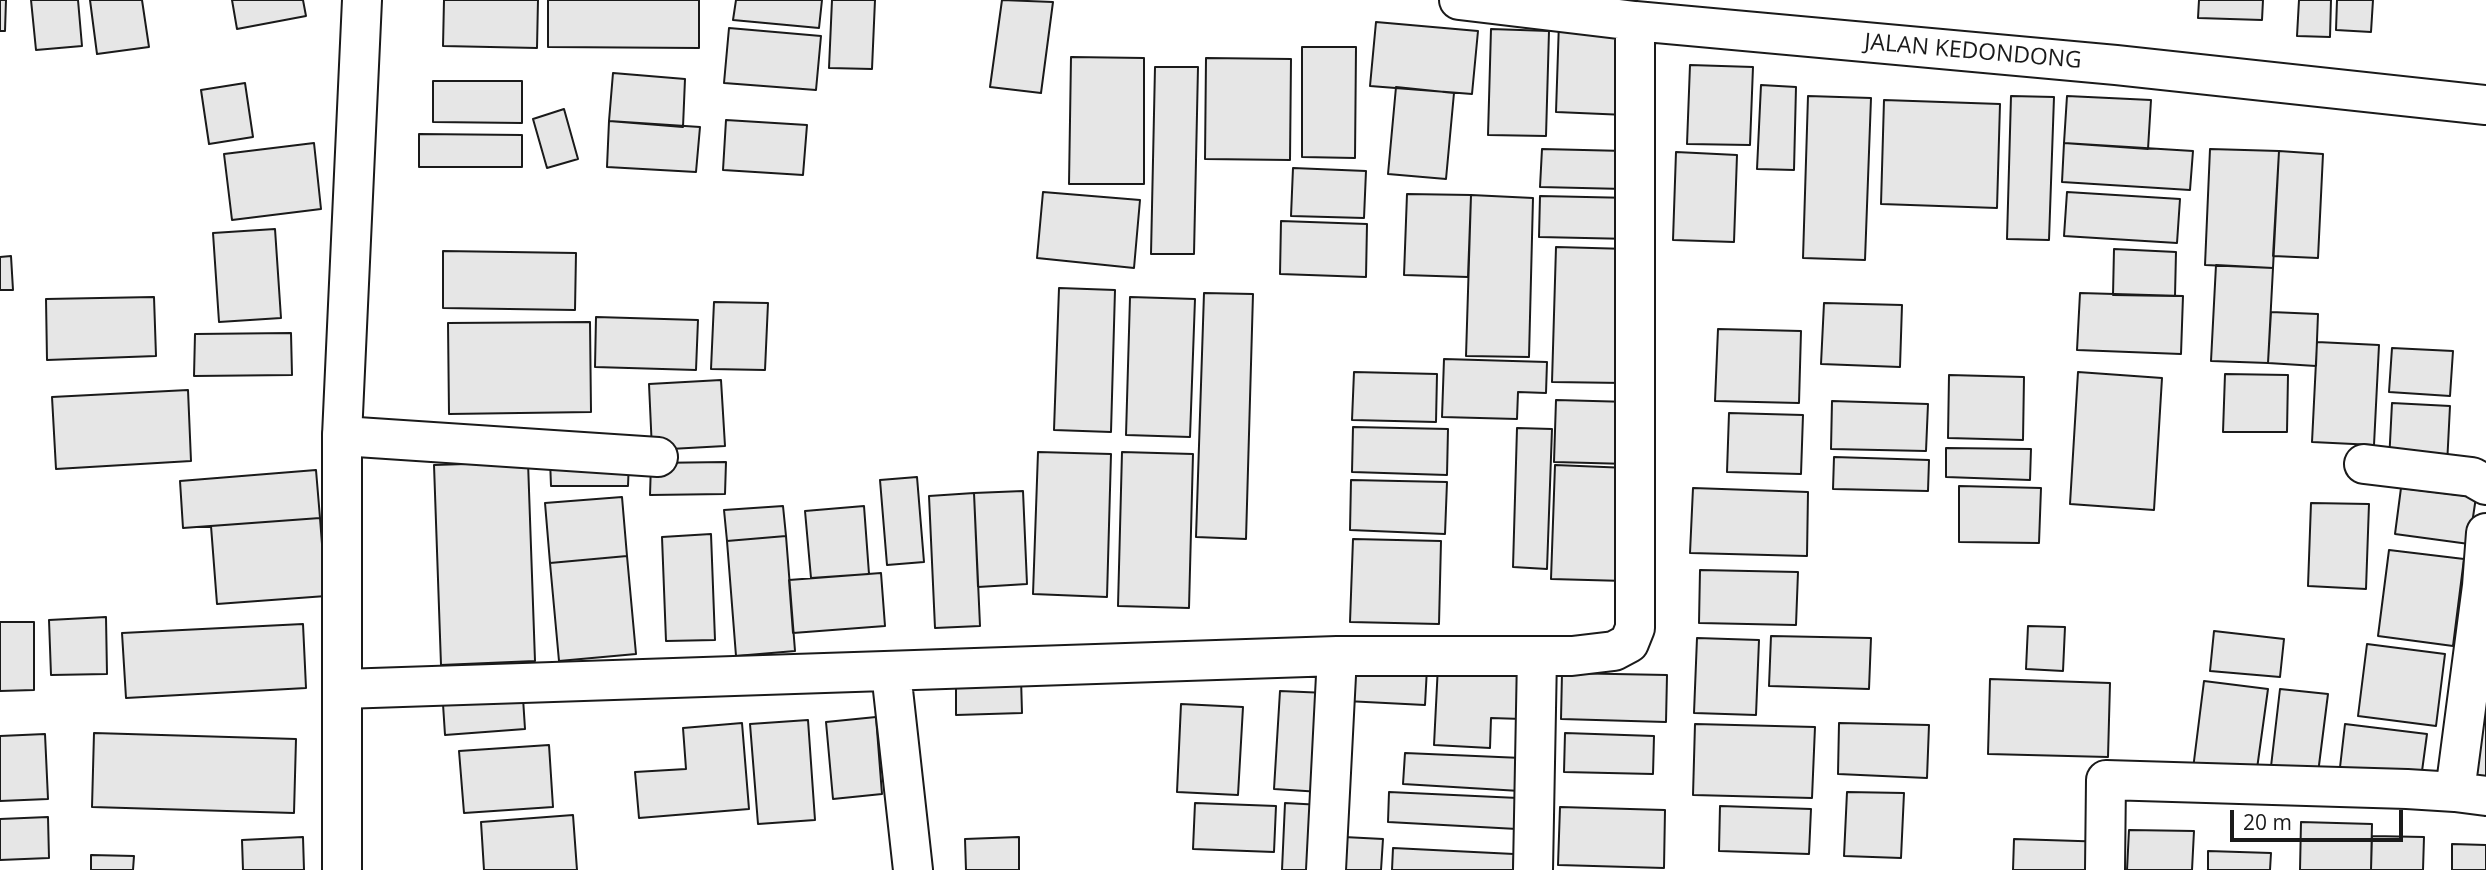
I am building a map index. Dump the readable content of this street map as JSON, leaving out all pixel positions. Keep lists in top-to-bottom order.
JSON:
{
  "streets": {
    "street": ["JALAN KEDONDONG"]
  },
  "scale_bar": "20 m"
}
